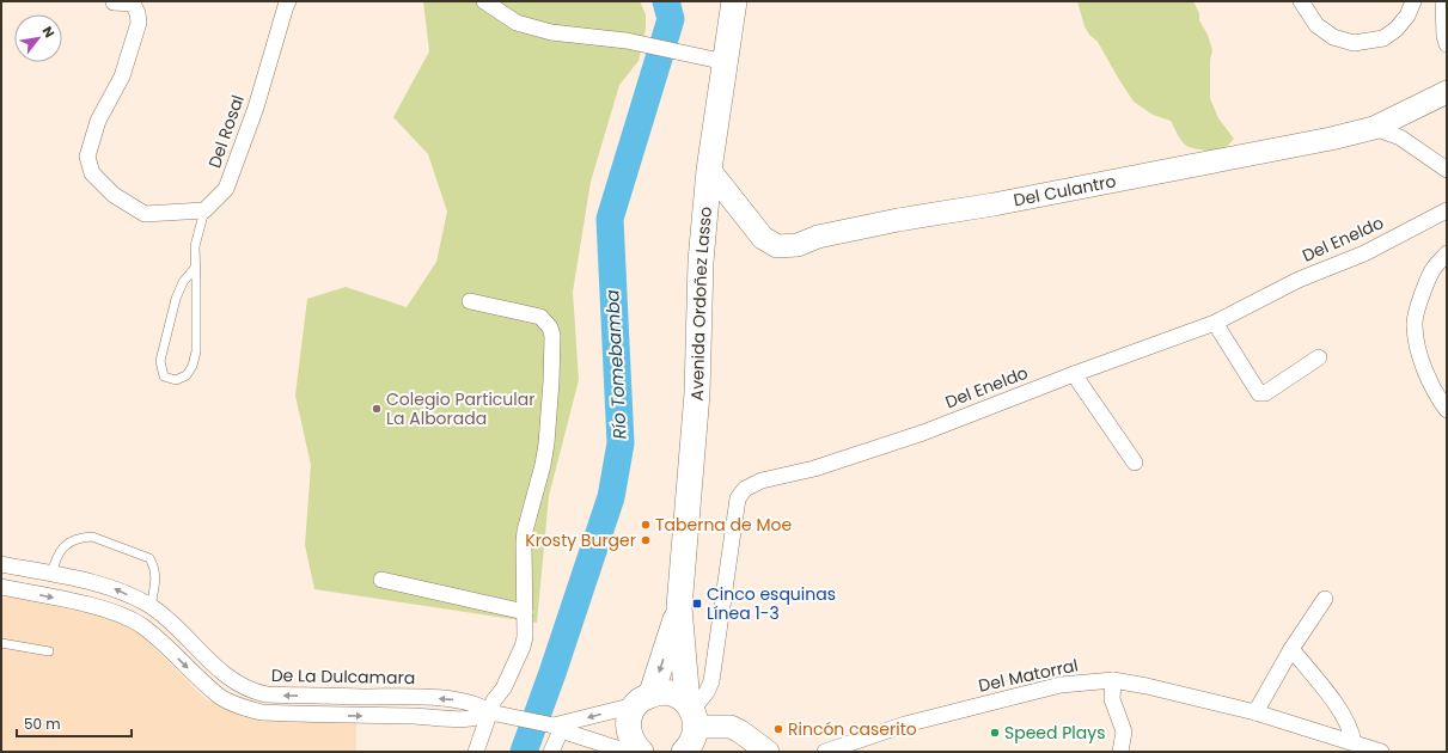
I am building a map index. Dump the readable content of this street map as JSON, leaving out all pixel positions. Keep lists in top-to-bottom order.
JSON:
{
  "streets": {
    "main road": ["Avenida Ordoñez Lasso"],
    "street": [
      "Del Rosal",
      "Del Culantro",
      "Del Eneldo",
      "Del Matorral",
      "De La Dulcamara"
    ]
  },
  "crossings": [
    ["Del Culantro", "Avenida Ordoñez Lasso"],
    ["Del Eneldo", "Avenida Ordoñez Lasso"],
    ["Avenida Ordoñez Lasso", "De La Dulcamara"]
  ],
  "water": ["Río Tomebamba"],
  "places": {
    "other": [
      "Colegio Particular La Alborada",
      "Taberna de Moe",
      "Krosty Burger",
      "Rincón caserito",
      "Speed Plays"
    ],
    "transit": ["Cinco esquinas Línea 1-3"]
  },
  "scale_bar": "50 m",
  "north": "top right"
}
